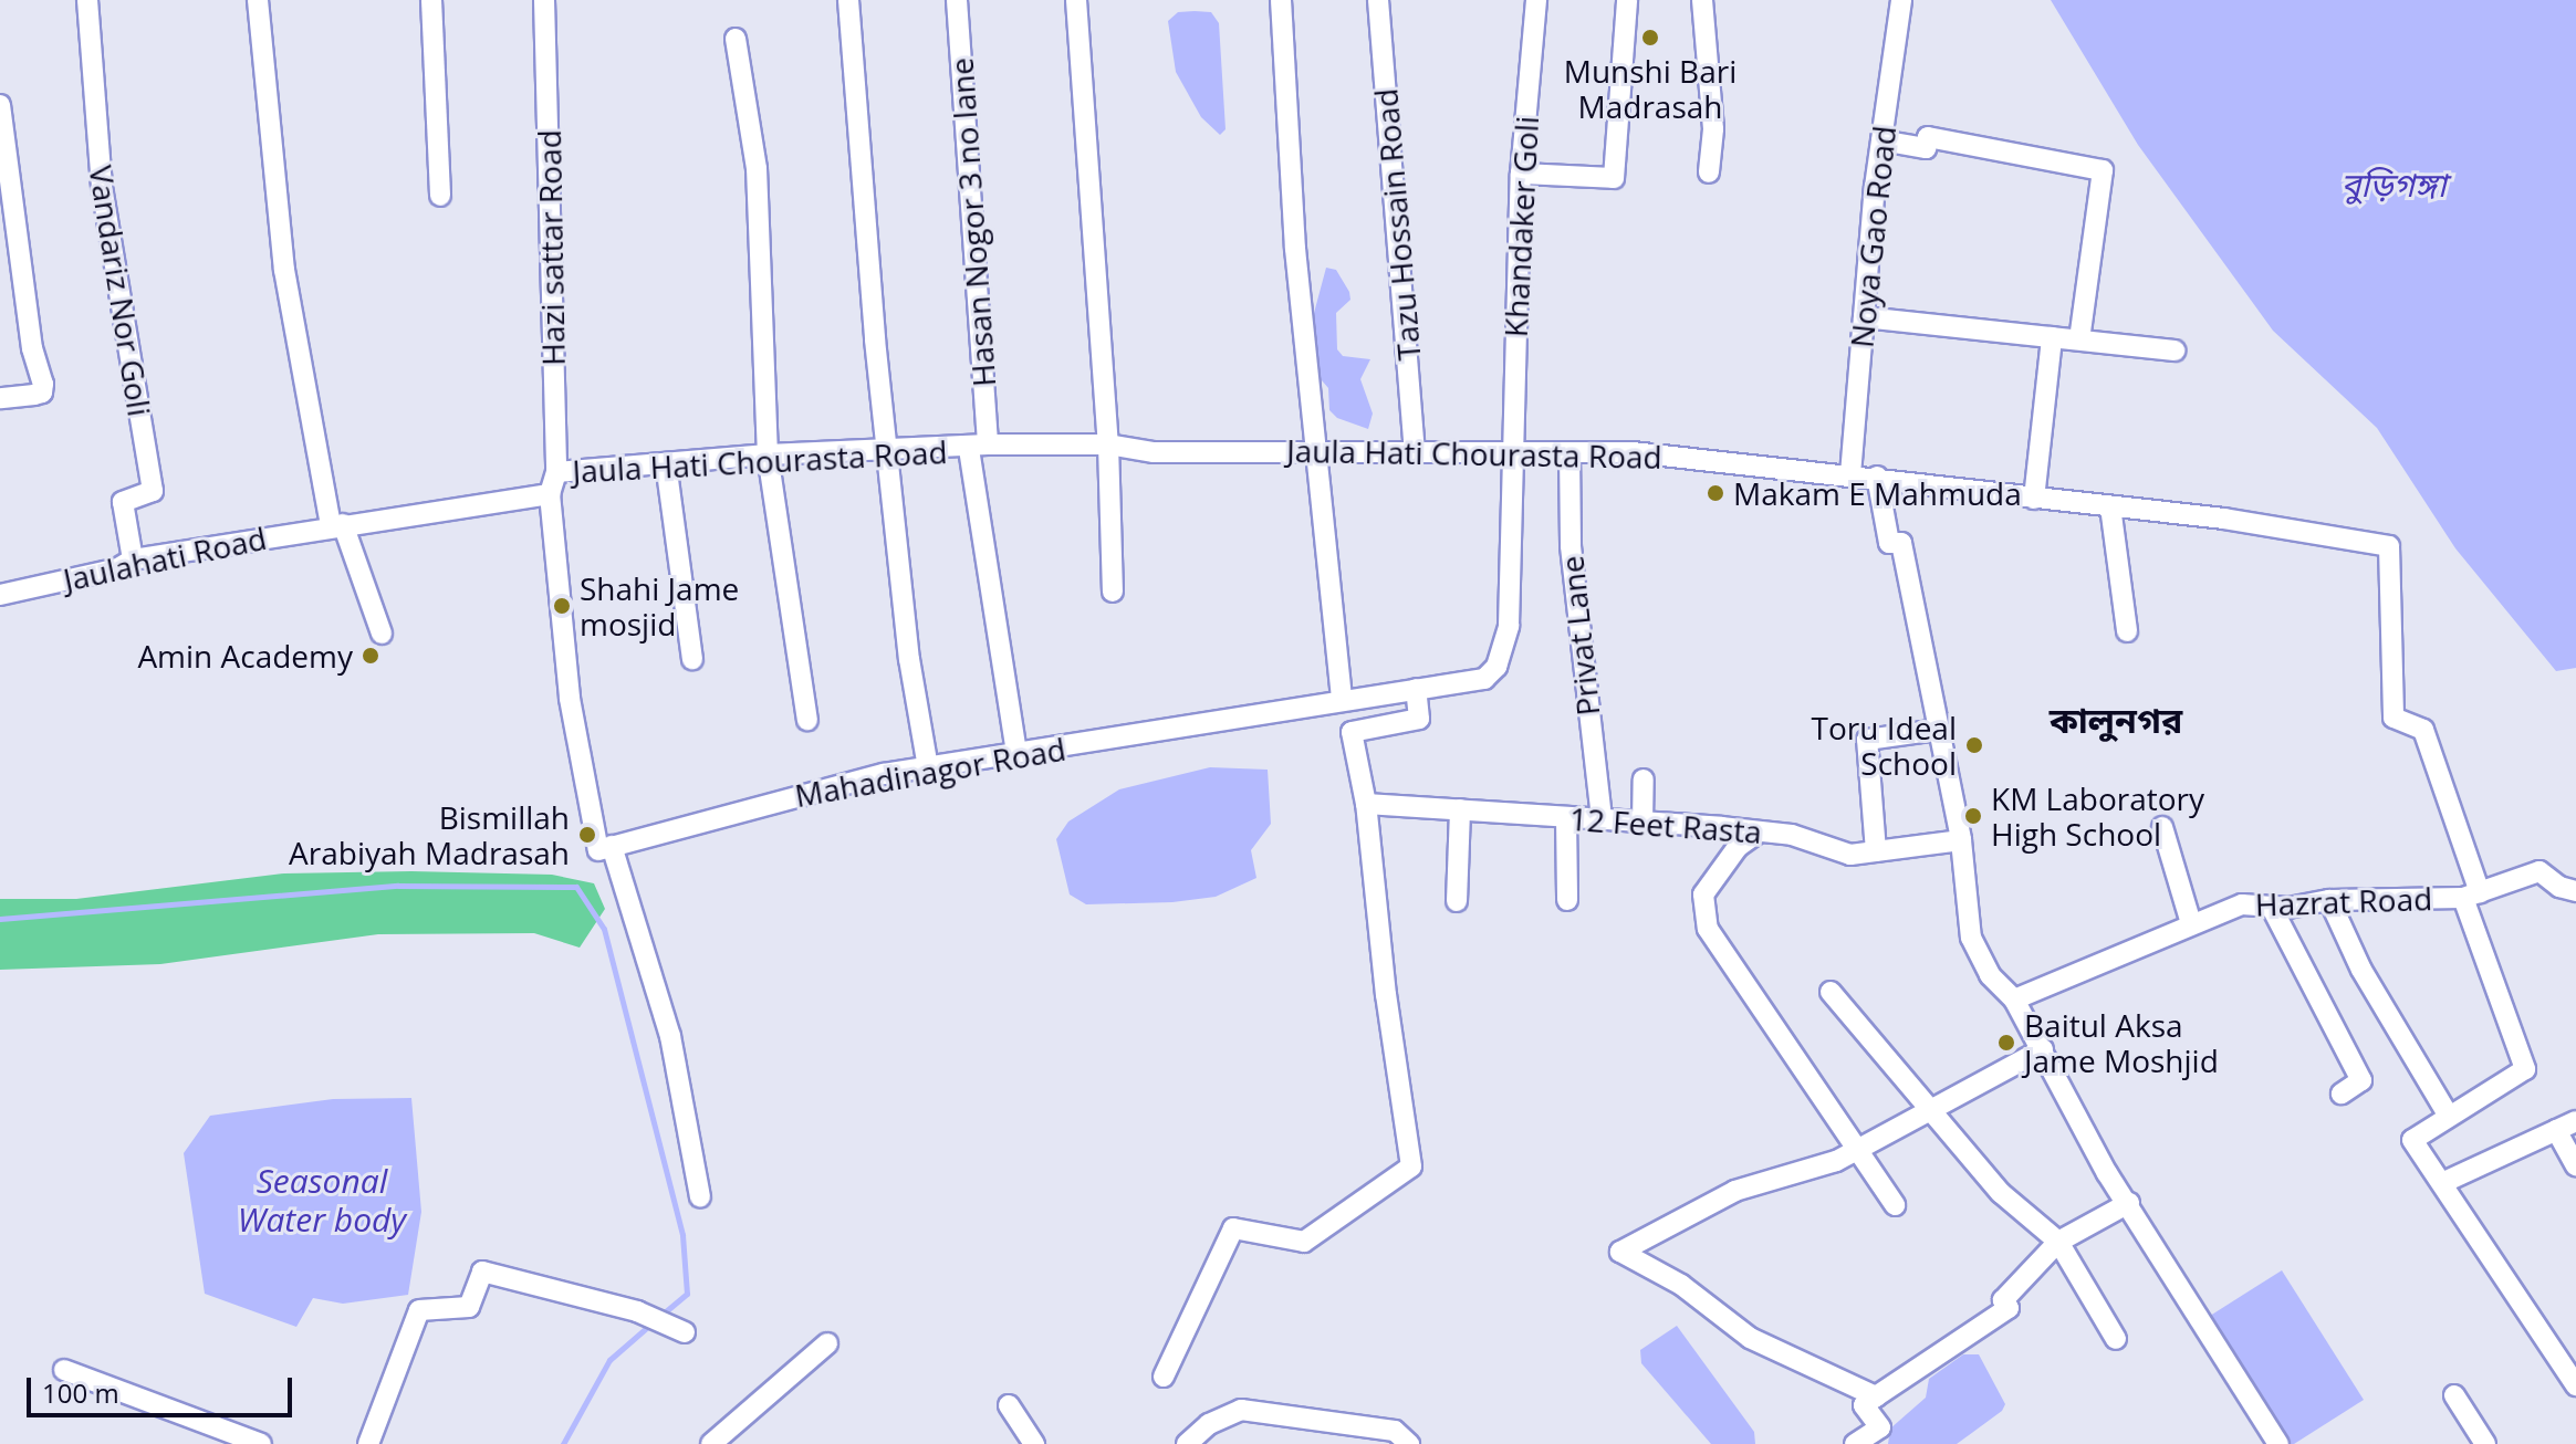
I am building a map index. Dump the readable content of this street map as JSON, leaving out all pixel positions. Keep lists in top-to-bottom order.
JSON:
{
  "streets": {
    "street": [
      "Hasan Nogor 3 no lane",
      "Tazu Hossain Road",
      "Khandaker Goli",
      "Noya Gao Road",
      "Hazi sattar Road",
      "Vandariz Nor Goli",
      "Jaula Hati Chourasta Road",
      "Jaulahati Road",
      "Privat Lane",
      "Mahadinagor Road",
      "12 Feet Rasta",
      "Hazrat Road"
    ]
  },
  "crossings": [
    ["Hasan Nogor 3 no lane", "Jaula Hati Chourasta Road"],
    ["Hasan Nogor 3 no lane", "Mahadinagor Road"],
    ["Tazu Hossain Road", "Jaula Hati Chourasta Road"],
    ["Khandaker Goli", "Jaula Hati Chourasta Road"],
    ["Khandaker Goli", "Mahadinagor Road"],
    ["Noya Gao Road", "Jaula Hati Chourasta Road"],
    ["Hazi sattar Road", "Jaula Hati Chourasta Road"],
    ["Hazi sattar Road", "Jaulahati Road"],
    ["Vandariz Nor Goli", "Jaulahati Road"],
    ["Jaula Hati Chourasta Road", "Privat Lane"],
    ["Jaula Hati Chourasta Road", "Hazrat Road"],
    ["Privat Lane", "12 Feet Rasta"]
  ],
  "districts": ["কালুনগর"],
  "water": ["বুড়িগঙ্গা", "Seasonal Water body"],
  "places": [
    "Munshi Bari Madrasah",
    "Makam E Mahmuda",
    "Shahi Jame mosjid",
    "Amin Academy",
    "Toru Ideal School",
    "KM Laboratory High School",
    "Bismillah Arabiyah Madrasah",
    "Baitul Aksa Jame Moshjid"
  ],
  "scale_bar": "100 m"
}
